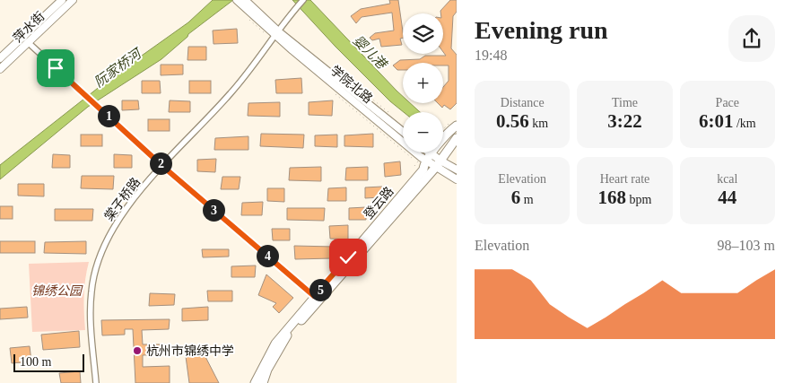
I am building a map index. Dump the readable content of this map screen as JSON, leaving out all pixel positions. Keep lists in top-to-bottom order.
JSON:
{
  "streets": {
    "main road": ["萍水街", "学院北路", "登云路"],
    "street": ["棠子桥路"]
  },
  "crossings": [
    ["学院北路", "棠子桥路"],
    ["学院北路", "登云路"]
  ],
  "water": ["婴儿港", "阮家桥河"],
  "parks": ["锦绣公园"],
  "places": ["杭州市锦绣中学"],
  "scale_bar": "100 m",
  "page": {
    "heading": ["Evening run", "19:48"],
    "map_buttons": ["+", "−"],
    "stats": [
      ["Distance", "0.56 km"],
      ["Time", "3:22"],
      ["Pace", "6:01 /km"],
      ["Elevation", "6 m"],
      ["Heart rate", "168 bpm"],
      ["kcal", "44"]
    ],
    "pins": [
      "1",
      "2",
      "3",
      "4",
      "5"
    ],
    "chart": ["Elevation", "98–103 m"],
    "scale": "100 m"
  }
}
